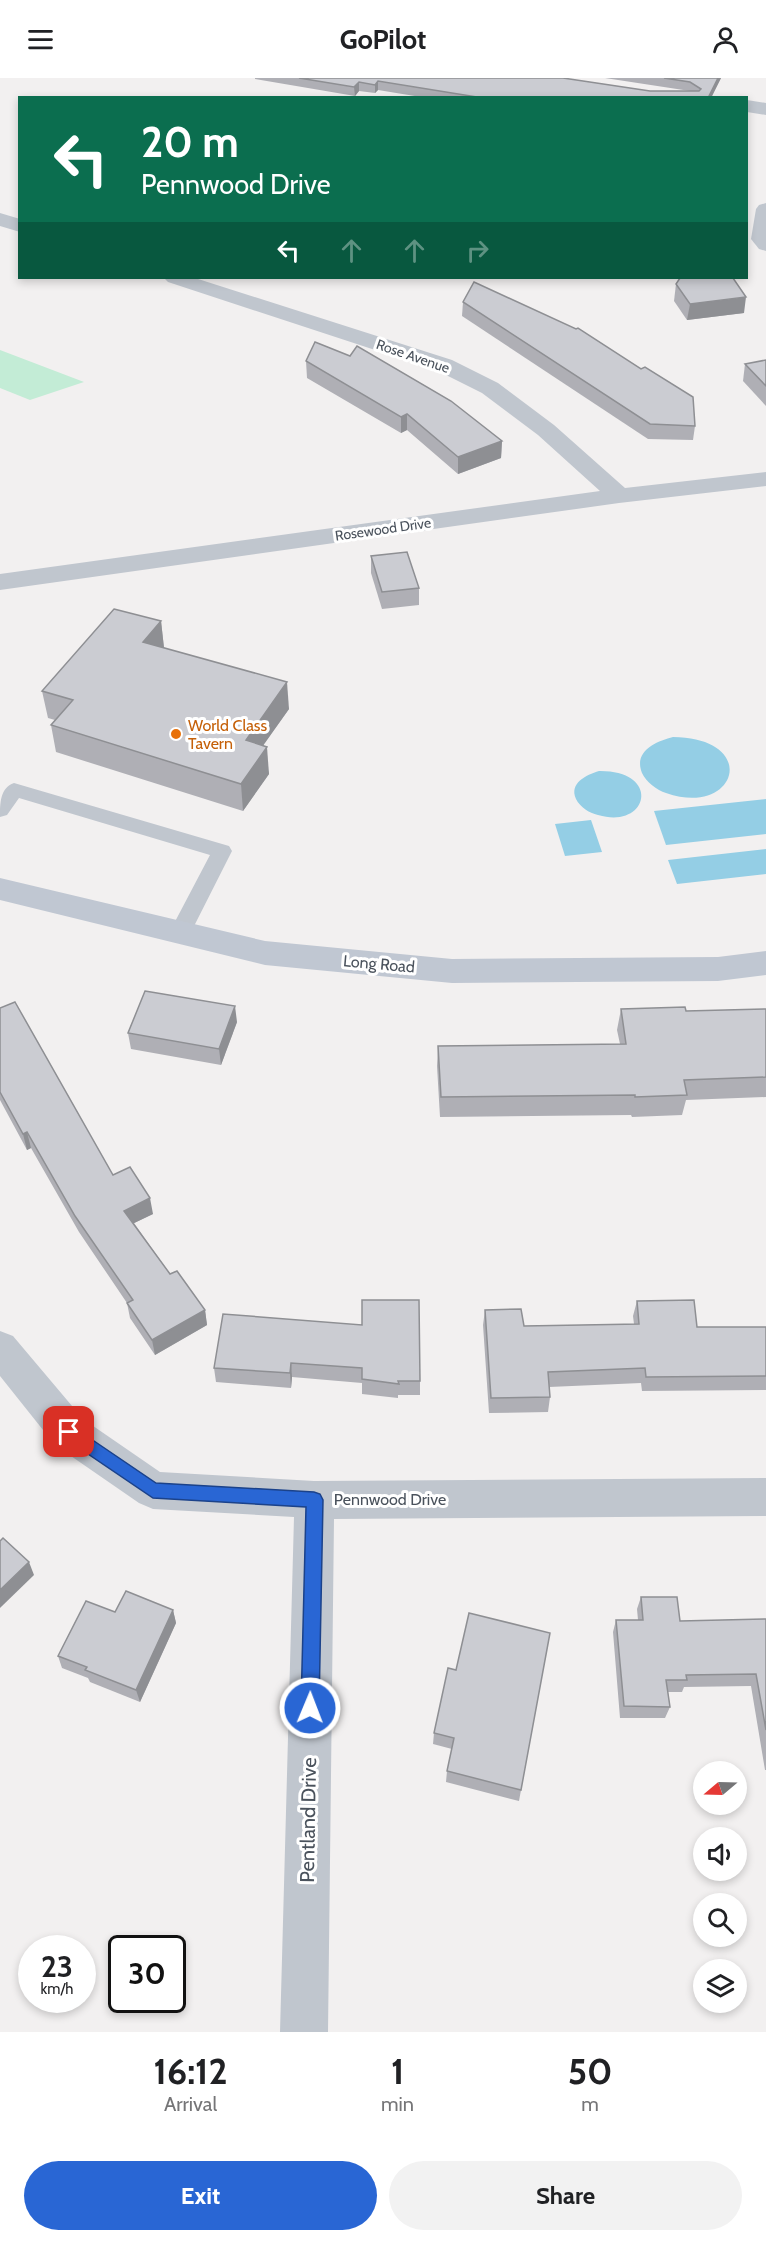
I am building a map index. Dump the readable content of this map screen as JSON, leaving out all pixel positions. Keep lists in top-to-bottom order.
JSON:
{
  "streets": {
    "street": [
      "Rose Avenue",
      "Rosewood Drive",
      "Long Road",
      "Pennwood Drive",
      "Pentland Drive"
    ]
  },
  "crossings": [
    ["Rose Avenue", "Rosewood Drive"],
    ["Pennwood Drive", "Pentland Drive"]
  ],
  "places": ["World Class Tavern"],
  "north": "left",
  "page": {
    "header": "GoPilot",
    "turn": ["20 m", "Pennwood Drive"],
    "speed": "23 km/h",
    "limit": "30",
    "eta": [
      "16:12",
      "Arrival",
      "1",
      "min",
      "50",
      "m"
    ],
    "buttons": ["Exit", "Share"]
  }
}
